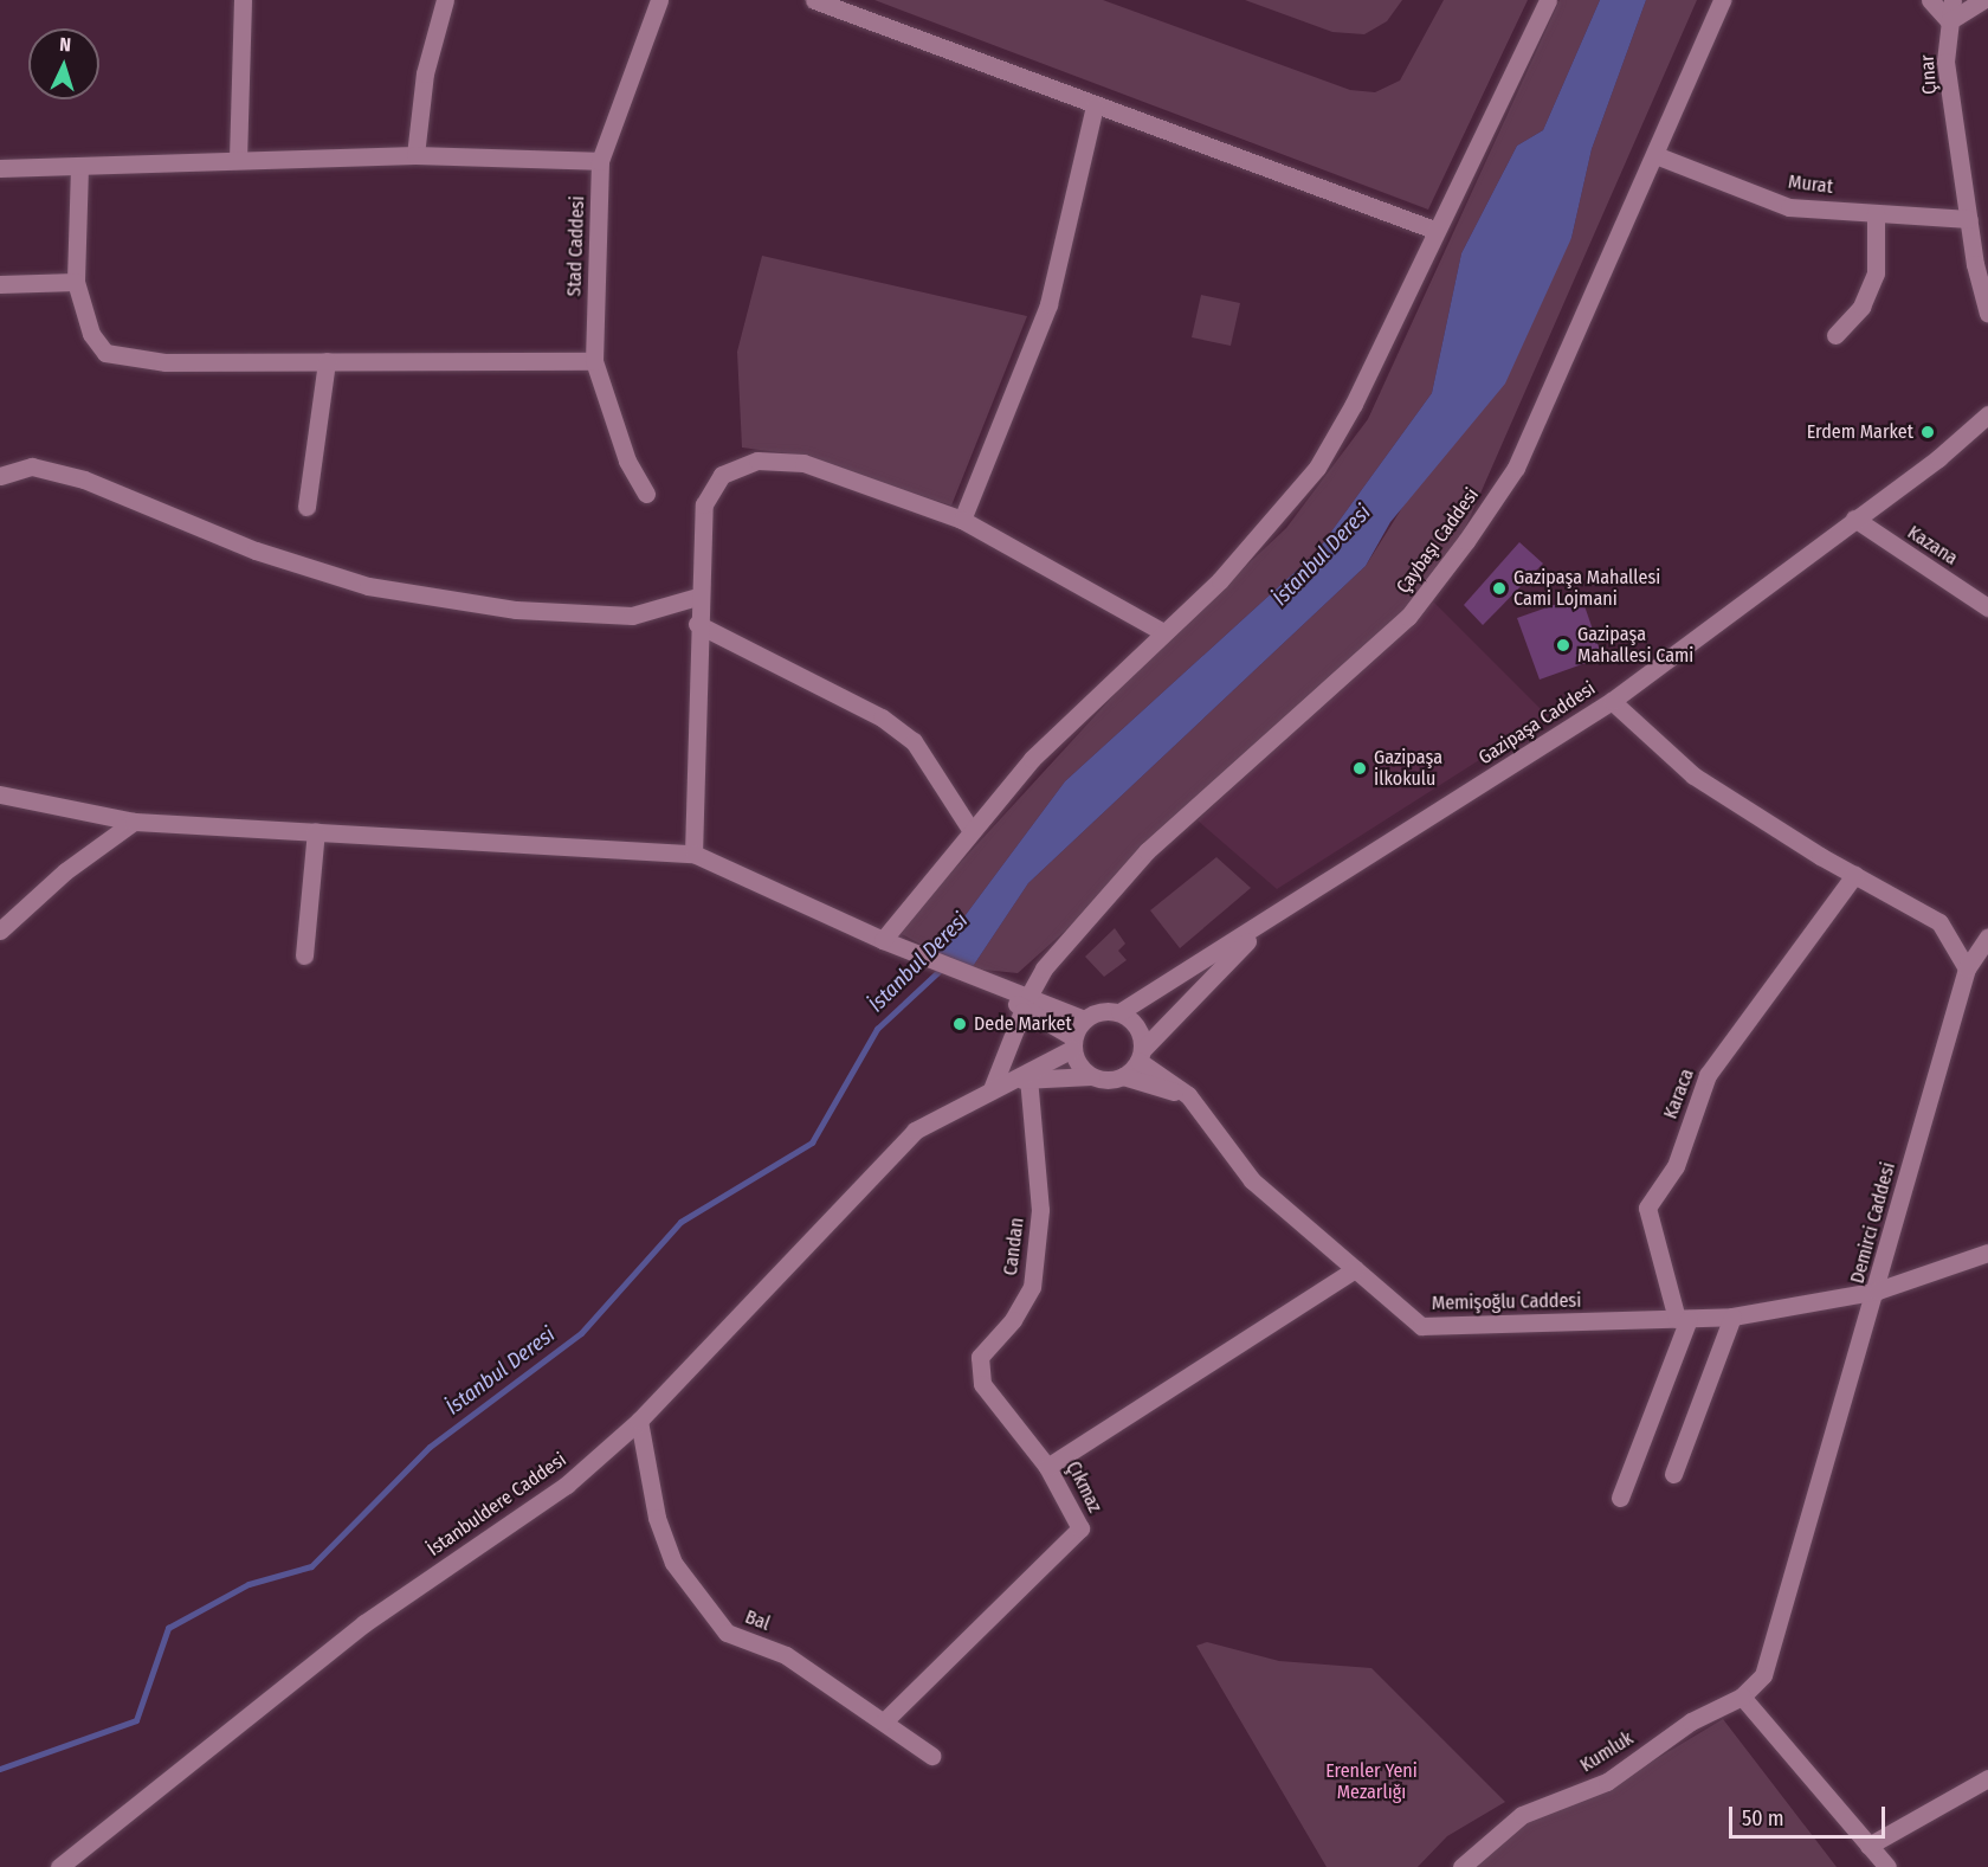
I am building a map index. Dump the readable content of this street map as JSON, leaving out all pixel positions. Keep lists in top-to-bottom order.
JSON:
{
  "streets": {
    "street": [
      "Çınar",
      "Murat",
      "Stad Caddesi",
      "Çaybaşı Caddesi",
      "Kazana",
      "Gazipaşa Caddesi",
      "Karaca",
      "Demirci Caddesi",
      "Candan",
      "Memişoğlu Caddesi",
      "Çıkmaz",
      "İstanbuldere Caddesi",
      "Bal",
      "Kumluk"
    ]
  },
  "crossings": [
    ["Çınar", "Murat"],
    ["Murat", "Çaybaşı Caddesi"],
    ["Kazana", "Gazipaşa Caddesi"],
    ["Gazipaşa Caddesi", "Memişoğlu Caddesi"],
    ["Gazipaşa Caddesi", "İstanbuldere Caddesi"],
    ["Karaca", "Memişoğlu Caddesi"],
    ["Demirci Caddesi", "Memişoğlu Caddesi"],
    ["Demirci Caddesi", "Kumluk"],
    ["Candan", "Çıkmaz"],
    ["Candan", "İstanbuldere Caddesi"],
    ["Memişoğlu Caddesi", "Çıkmaz"],
    ["Memişoğlu Caddesi", "İstanbuldere Caddesi"],
    ["Çıkmaz", "Bal"],
    ["İstanbuldere Caddesi", "Bal"]
  ],
  "water": ["İstanbul Deresi"],
  "parks": ["Erenler Yeni Mezarlığı"],
  "places": [
    "Erdem Market",
    "Gazipaşa Mahallesi Cami Lojmani",
    "Gazipaşa Mahallesi Cami",
    "Gazipaşa İlkokulu",
    "Dede Market"
  ],
  "scale_bar": "50 m",
  "north": "top"
}
